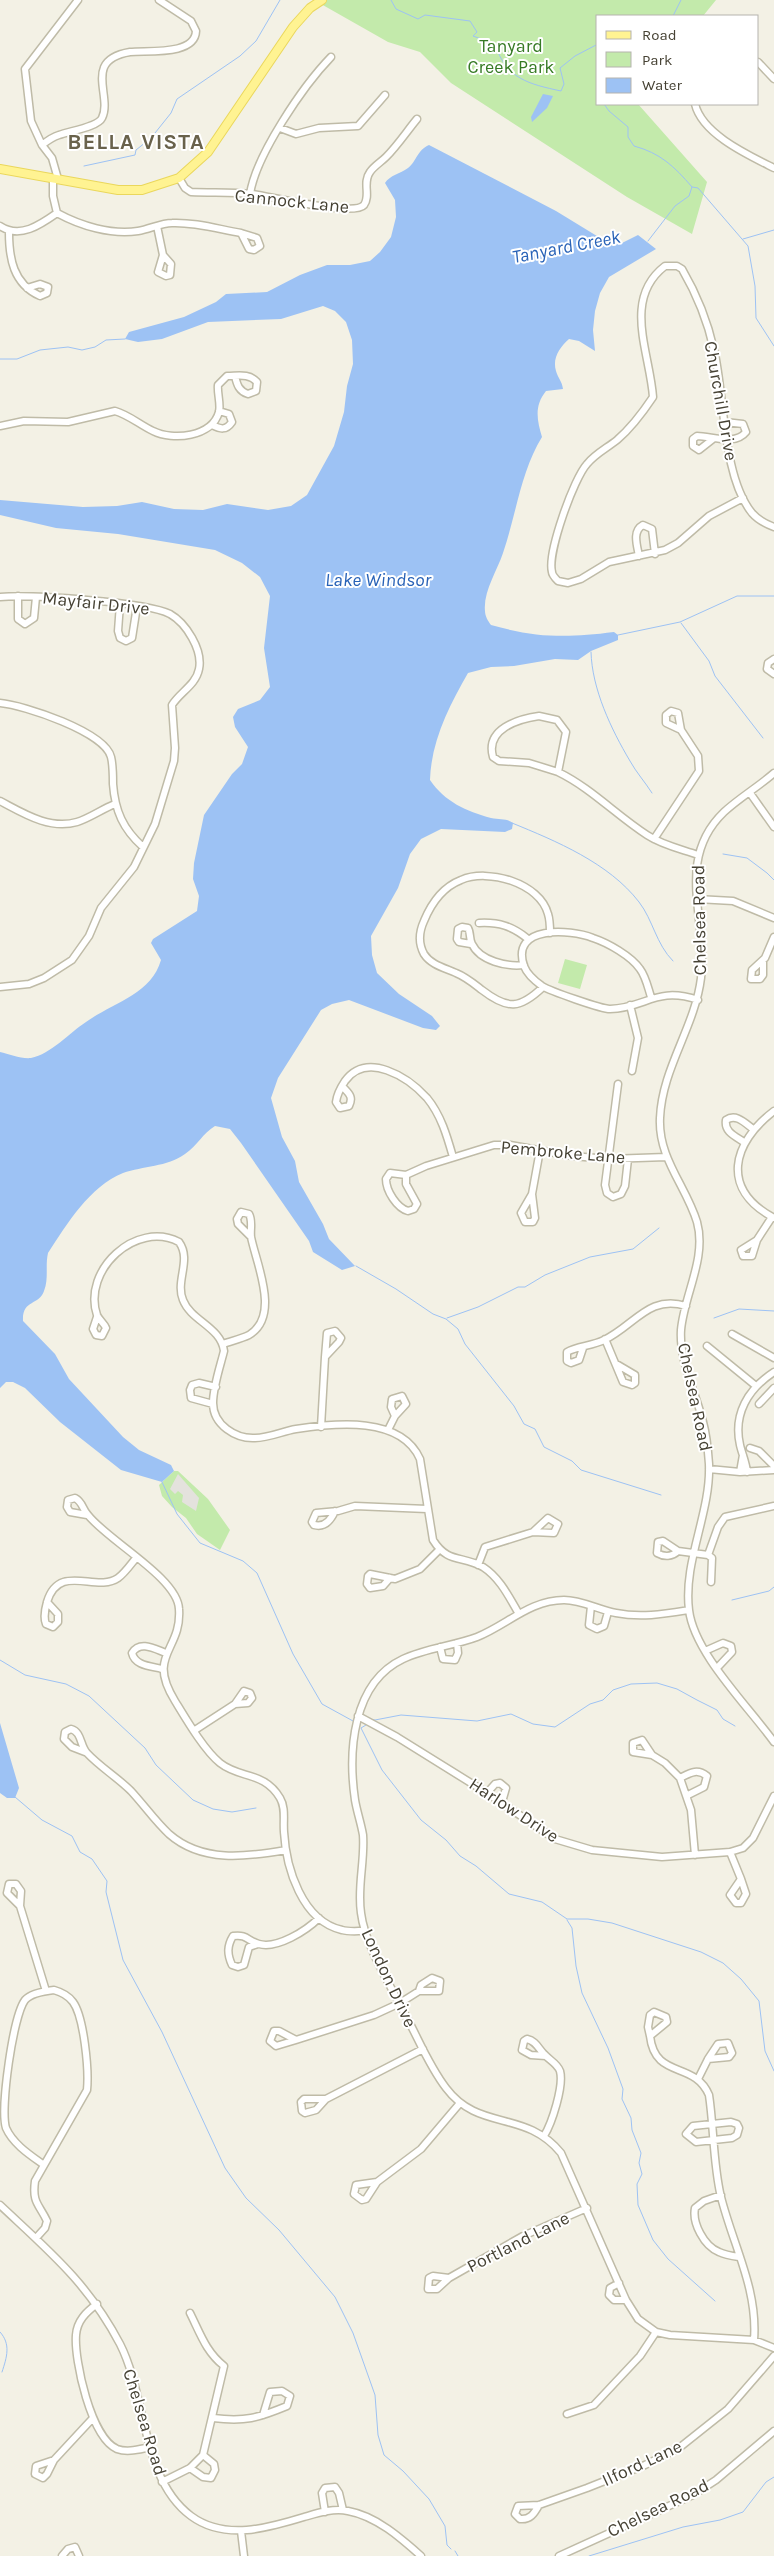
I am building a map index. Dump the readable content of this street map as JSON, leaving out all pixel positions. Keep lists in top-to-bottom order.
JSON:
{
  "streets": {
    "street": [
      "Cannock Lane",
      "Churchill Drive",
      "Mayfair Drive",
      "Chelsea Road",
      "Pembroke Lane",
      "Harlow Drive",
      "London Drive",
      "Portland Lane",
      "Ilford Lane"
    ]
  },
  "crossings": [
    ["Chelsea Road", "Pembroke Lane"],
    ["Chelsea Road", "London Drive"],
    ["Harlow Drive", "London Drive"],
    ["London Drive", "Portland Lane"]
  ],
  "districts": ["BELLA VISTA"],
  "water": ["Tanyard Creek", "Lake Windsor"],
  "parks": ["Tanyard Creek Park"],
  "legend": ["Road", "Park", "Water"]
}
